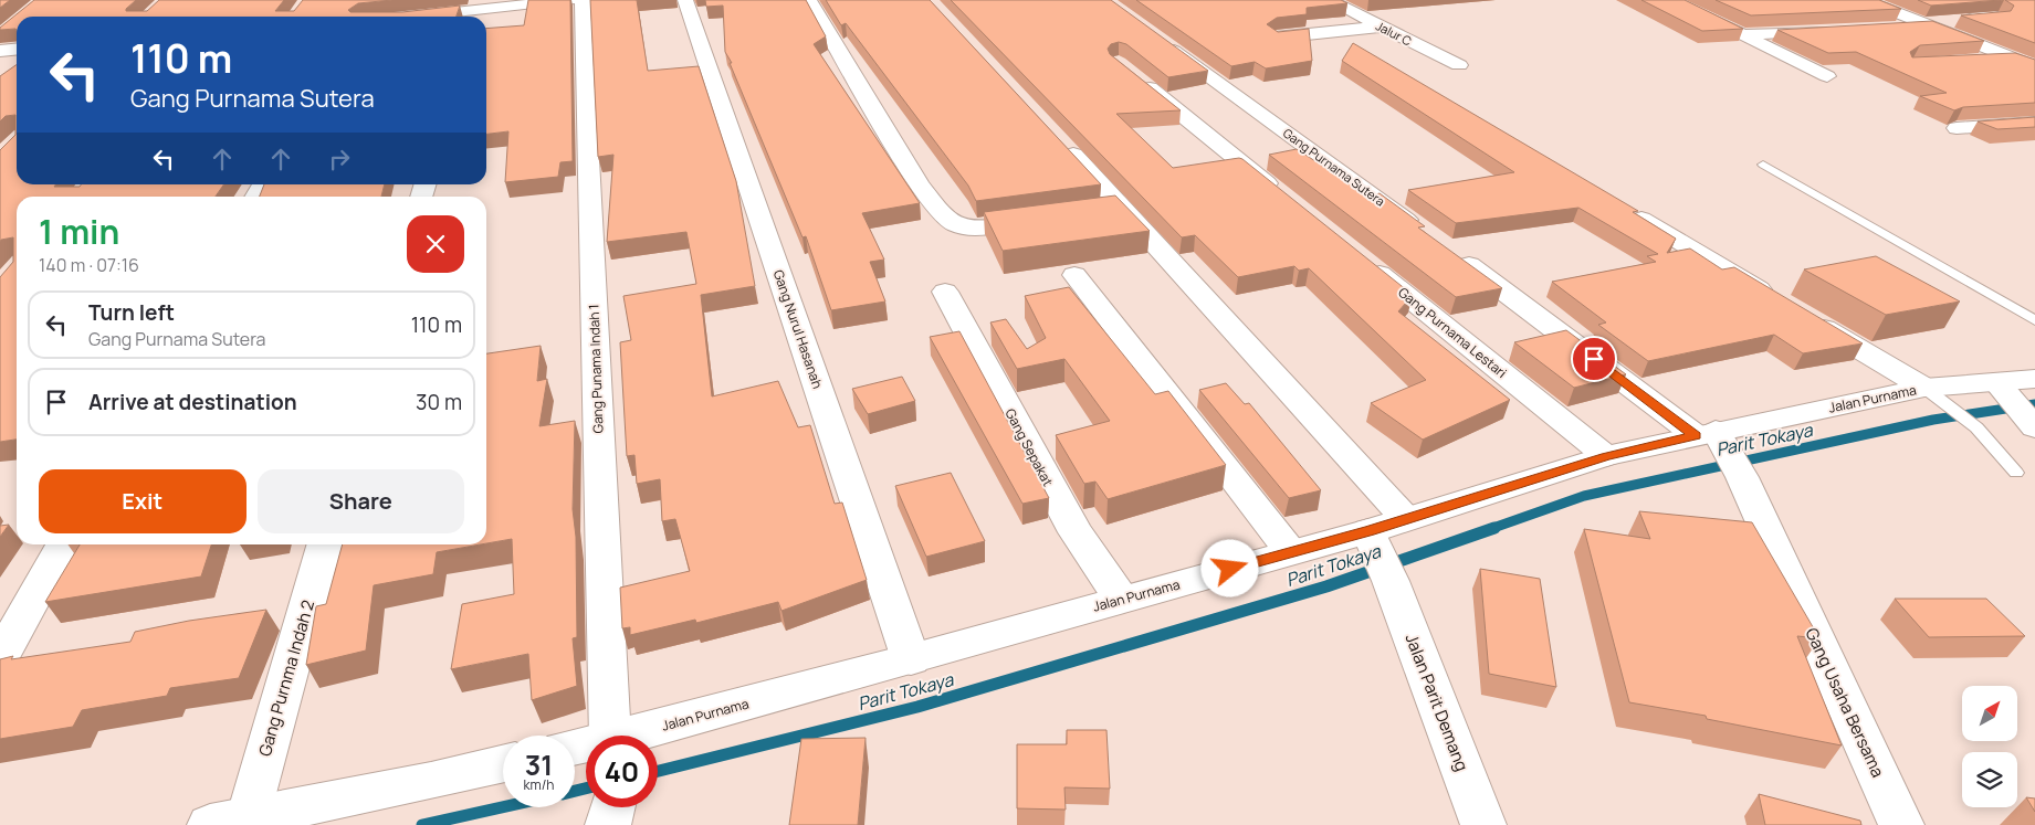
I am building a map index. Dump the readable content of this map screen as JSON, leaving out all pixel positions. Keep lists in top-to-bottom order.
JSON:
{
  "streets": {
    "street": [
      "Jalur C",
      "Gang Purnama Sutera",
      "Gang Nurul Hasanah",
      "Gang Purnama Lestari",
      "Gang Punama Indah 1",
      "Jalan Purnama",
      "Gang Sepakat",
      "Gang Purnma Indah 2",
      "Jalan Parit Demang",
      "Gang Usaha Bersama"
    ]
  },
  "crossings": [
    ["Gang Nurul Hasanah", "Jalan Purnama"],
    ["Gang Purnama Lestari", "Jalan Purnama"],
    ["Jalan Purnama", "Gang Sepakat"],
    ["Jalan Purnama", "Jalan Parit Demang"],
    ["Jalan Purnama", "Gang Usaha Bersama"]
  ],
  "water": ["Parit Tokaya"],
  "north": "top right",
  "page": {
    "turn": ["110 m", "Gang Purnama Sutera"],
    "heading": ["1 min", "140 m · 07:16"],
    "list": [
      {
        "name": "Turn left",
        "note": "Gang Purnama Sutera",
        "value": "110 m"
      },
      {
        "name": "Arrive at destination",
        "value": "30 m"
      }
    ],
    "buttons": ["Exit", "Share"],
    "speed": "31 km/h",
    "limit": "40"
  }
}
